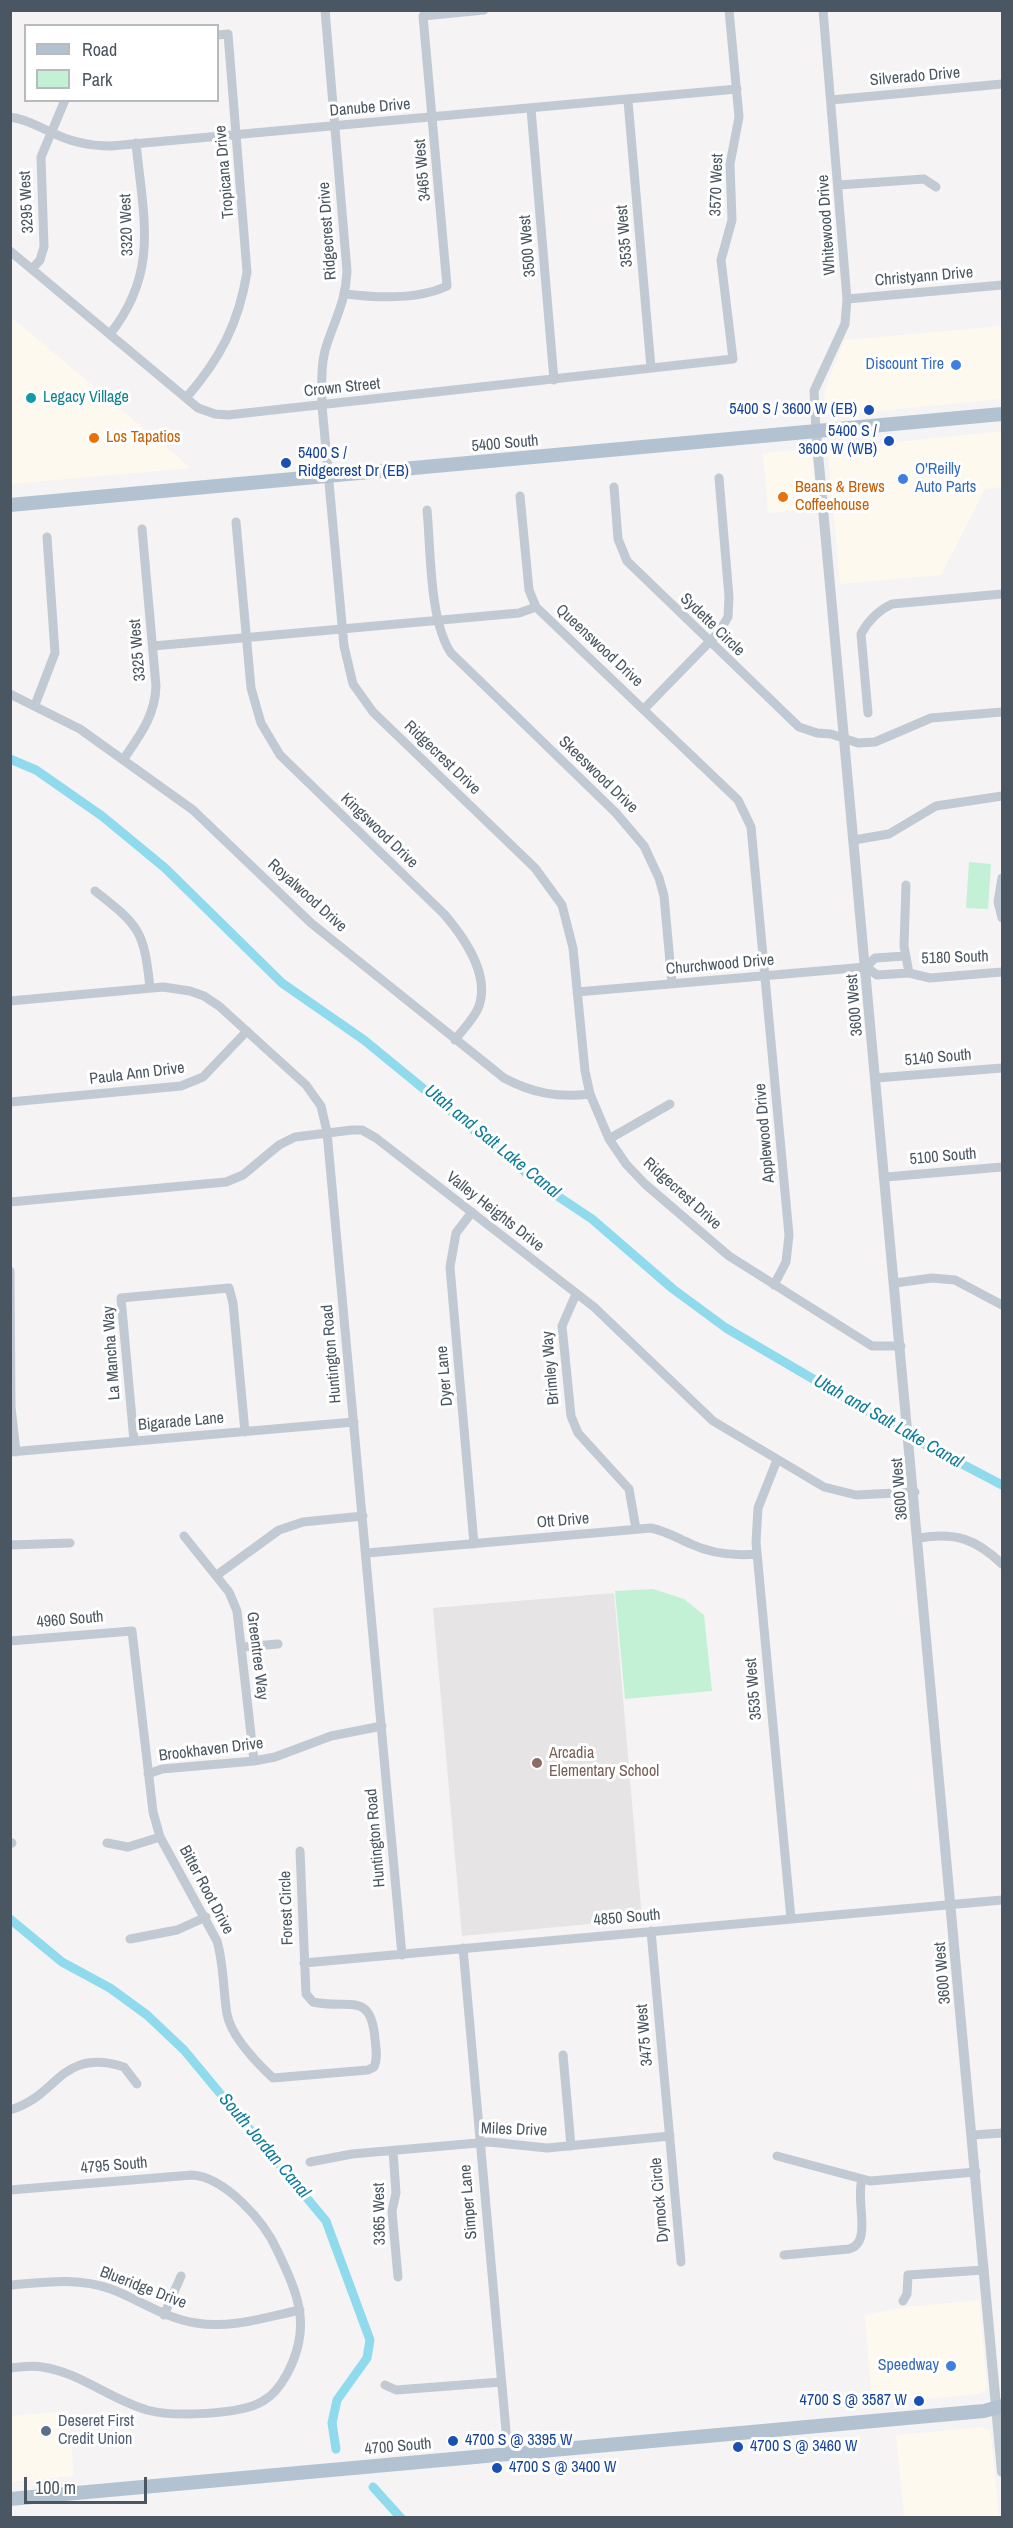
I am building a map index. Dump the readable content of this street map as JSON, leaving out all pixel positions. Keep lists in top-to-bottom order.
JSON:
{
  "streets": {
    "main road": ["5400 South", "4700 South"],
    "street": [
      "Silverado Drive",
      "Danube Drive",
      "3465 West",
      "Tropicana Drive",
      "3570 West",
      "3295 West",
      "3320 West",
      "Whitewood Drive",
      "Ridgecrest Drive",
      "3535 West",
      "3500 West",
      "Christyann Drive",
      "Crown Street",
      "Sydette Circle",
      "Queenswood Drive",
      "3325 West",
      "Skeeswood Drive",
      "Kingswood Drive",
      "Royalwood Drive",
      "5180 South",
      "Churchwood Drive",
      "3600 West",
      "5140 South",
      "Paula Ann Drive",
      "Applewood Drive",
      "5100 South",
      "Valley Heights Drive",
      "La Mancha Way",
      "Huntington Road",
      "Brimley Way",
      "Dyer Lane",
      "Bigarade Lane",
      "Ott Drive",
      "4960 South",
      "Greentree Way",
      "Brookhaven Drive",
      "Bitter Root Drive",
      "Forest Circle",
      "4850 South",
      "3475 West",
      "Miles Drive",
      "4795 South",
      "Dymock Circle",
      "Simper Lane",
      "3365 West",
      "Blueridge Drive"
    ]
  },
  "crossings": [
    ["Silverado Drive", "Whitewood Drive"],
    ["Danube Drive", "3465 West"],
    ["Danube Drive", "Tropicana Drive"],
    ["Danube Drive", "3570 West"],
    ["Danube Drive", "3295 West"],
    ["Danube Drive", "3320 West"],
    ["Danube Drive", "Ridgecrest Drive"],
    ["Danube Drive", "3535 West"],
    ["Danube Drive", "3500 West"],
    ["3465 West", "Ridgecrest Drive"],
    ["Tropicana Drive", "Crown Street"],
    ["3570 West", "Crown Street"],
    ["3295 West", "Crown Street"],
    ["3320 West", "Crown Street"],
    ["Whitewood Drive", "Christyann Drive"],
    ["Whitewood Drive", "5400 South"],
    ["Whitewood Drive", "3600 West"],
    ["Ridgecrest Drive", "Crown Street"],
    ["Ridgecrest Drive", "5400 South"],
    ["Ridgecrest Drive", "Queenswood Drive"],
    ["Ridgecrest Drive", "Royalwood Drive"],
    ["Ridgecrest Drive", "Churchwood Drive"],
    ["Ridgecrest Drive", "3600 West"],
    ["Ridgecrest Drive", "Applewood Drive"],
    ["3535 West", "Crown Street"],
    ["3535 West", "Valley Heights Drive"],
    ["3535 West", "Ott Drive"],
    ["3535 West", "4850 South"],
    ["3500 West", "Crown Street"],
    ["5400 South", "3600 West"],
    ["Sydette Circle", "3600 West"],
    ["Queenswood Drive", "3325 West"],
    ["Queenswood Drive", "Skeeswood Drive"],
    ["Queenswood Drive", "Kingswood Drive"],
    ["Queenswood Drive", "Churchwood Drive"],
    ["Queenswood Drive", "Applewood Drive"],
    ["3325 West", "Royalwood Drive"],
    ["Skeeswood Drive", "Churchwood Drive"],
    ["Kingswood Drive", "Royalwood Drive"],
    ["5180 South", "Churchwood Drive"],
    ["5180 South", "3600 West"],
    ["Churchwood Drive", "3600 West"],
    ["Churchwood Drive", "Applewood Drive"],
    ["3600 West", "5140 South"],
    ["3600 West", "5100 South"],
    ["3600 West", "Valley Heights Drive"],
    ["3600 West", "4850 South"],
    ["3600 West", "4700 South"],
    ["Paula Ann Drive", "Huntington Road"],
    ["Valley Heights Drive", "Huntington Road"],
    ["Valley Heights Drive", "Brimley Way"],
    ["Valley Heights Drive", "Dyer Lane"],
    ["La Mancha Way", "Bigarade Lane"],
    ["Huntington Road", "Bigarade Lane"],
    ["Huntington Road", "Ott Drive"],
    ["Huntington Road", "Brookhaven Drive"],
    ["Huntington Road", "4850 South"],
    ["Brimley Way", "Ott Drive"],
    ["Dyer Lane", "Ott Drive"],
    ["4960 South", "Bitter Root Drive"],
    ["Greentree Way", "Brookhaven Drive"],
    ["Brookhaven Drive", "Bitter Root Drive"],
    ["Bitter Root Drive", "Forest Circle"],
    ["Forest Circle", "4850 South"],
    ["4850 South", "3475 West"],
    ["4850 South", "Simper Lane"],
    ["3475 West", "Miles Drive"],
    ["3475 West", "Dymock Circle"],
    ["Miles Drive", "Dymock Circle"],
    ["Miles Drive", "Simper Lane"],
    ["Miles Drive", "3365 West"],
    ["4795 South", "Blueridge Drive"],
    ["Simper Lane", "4700 South"]
  ],
  "water": ["Utah and Salt Lake Canal", "South Jordan Canal"],
  "places": [
    "Discount Tire",
    "Legacy Village",
    "5400 S / 3600 W (EB)",
    "Los Tapatios",
    "5400 S / 3600 W (WB)",
    "5400 S / Ridgecrest Dr (EB)",
    "O'Reilly Auto Parts",
    "Beans & Brews Coffeehouse",
    "Arcadia Elementary School",
    "Speedway",
    "4700 S @ 3587 W",
    "Deseret First Credit Union",
    "4700 S @ 3395 W",
    "4700 S @ 3460 W",
    "4700 S @ 3400 W"
  ],
  "legend": ["Road", "Park"],
  "scale_bar": "100 m"
}
